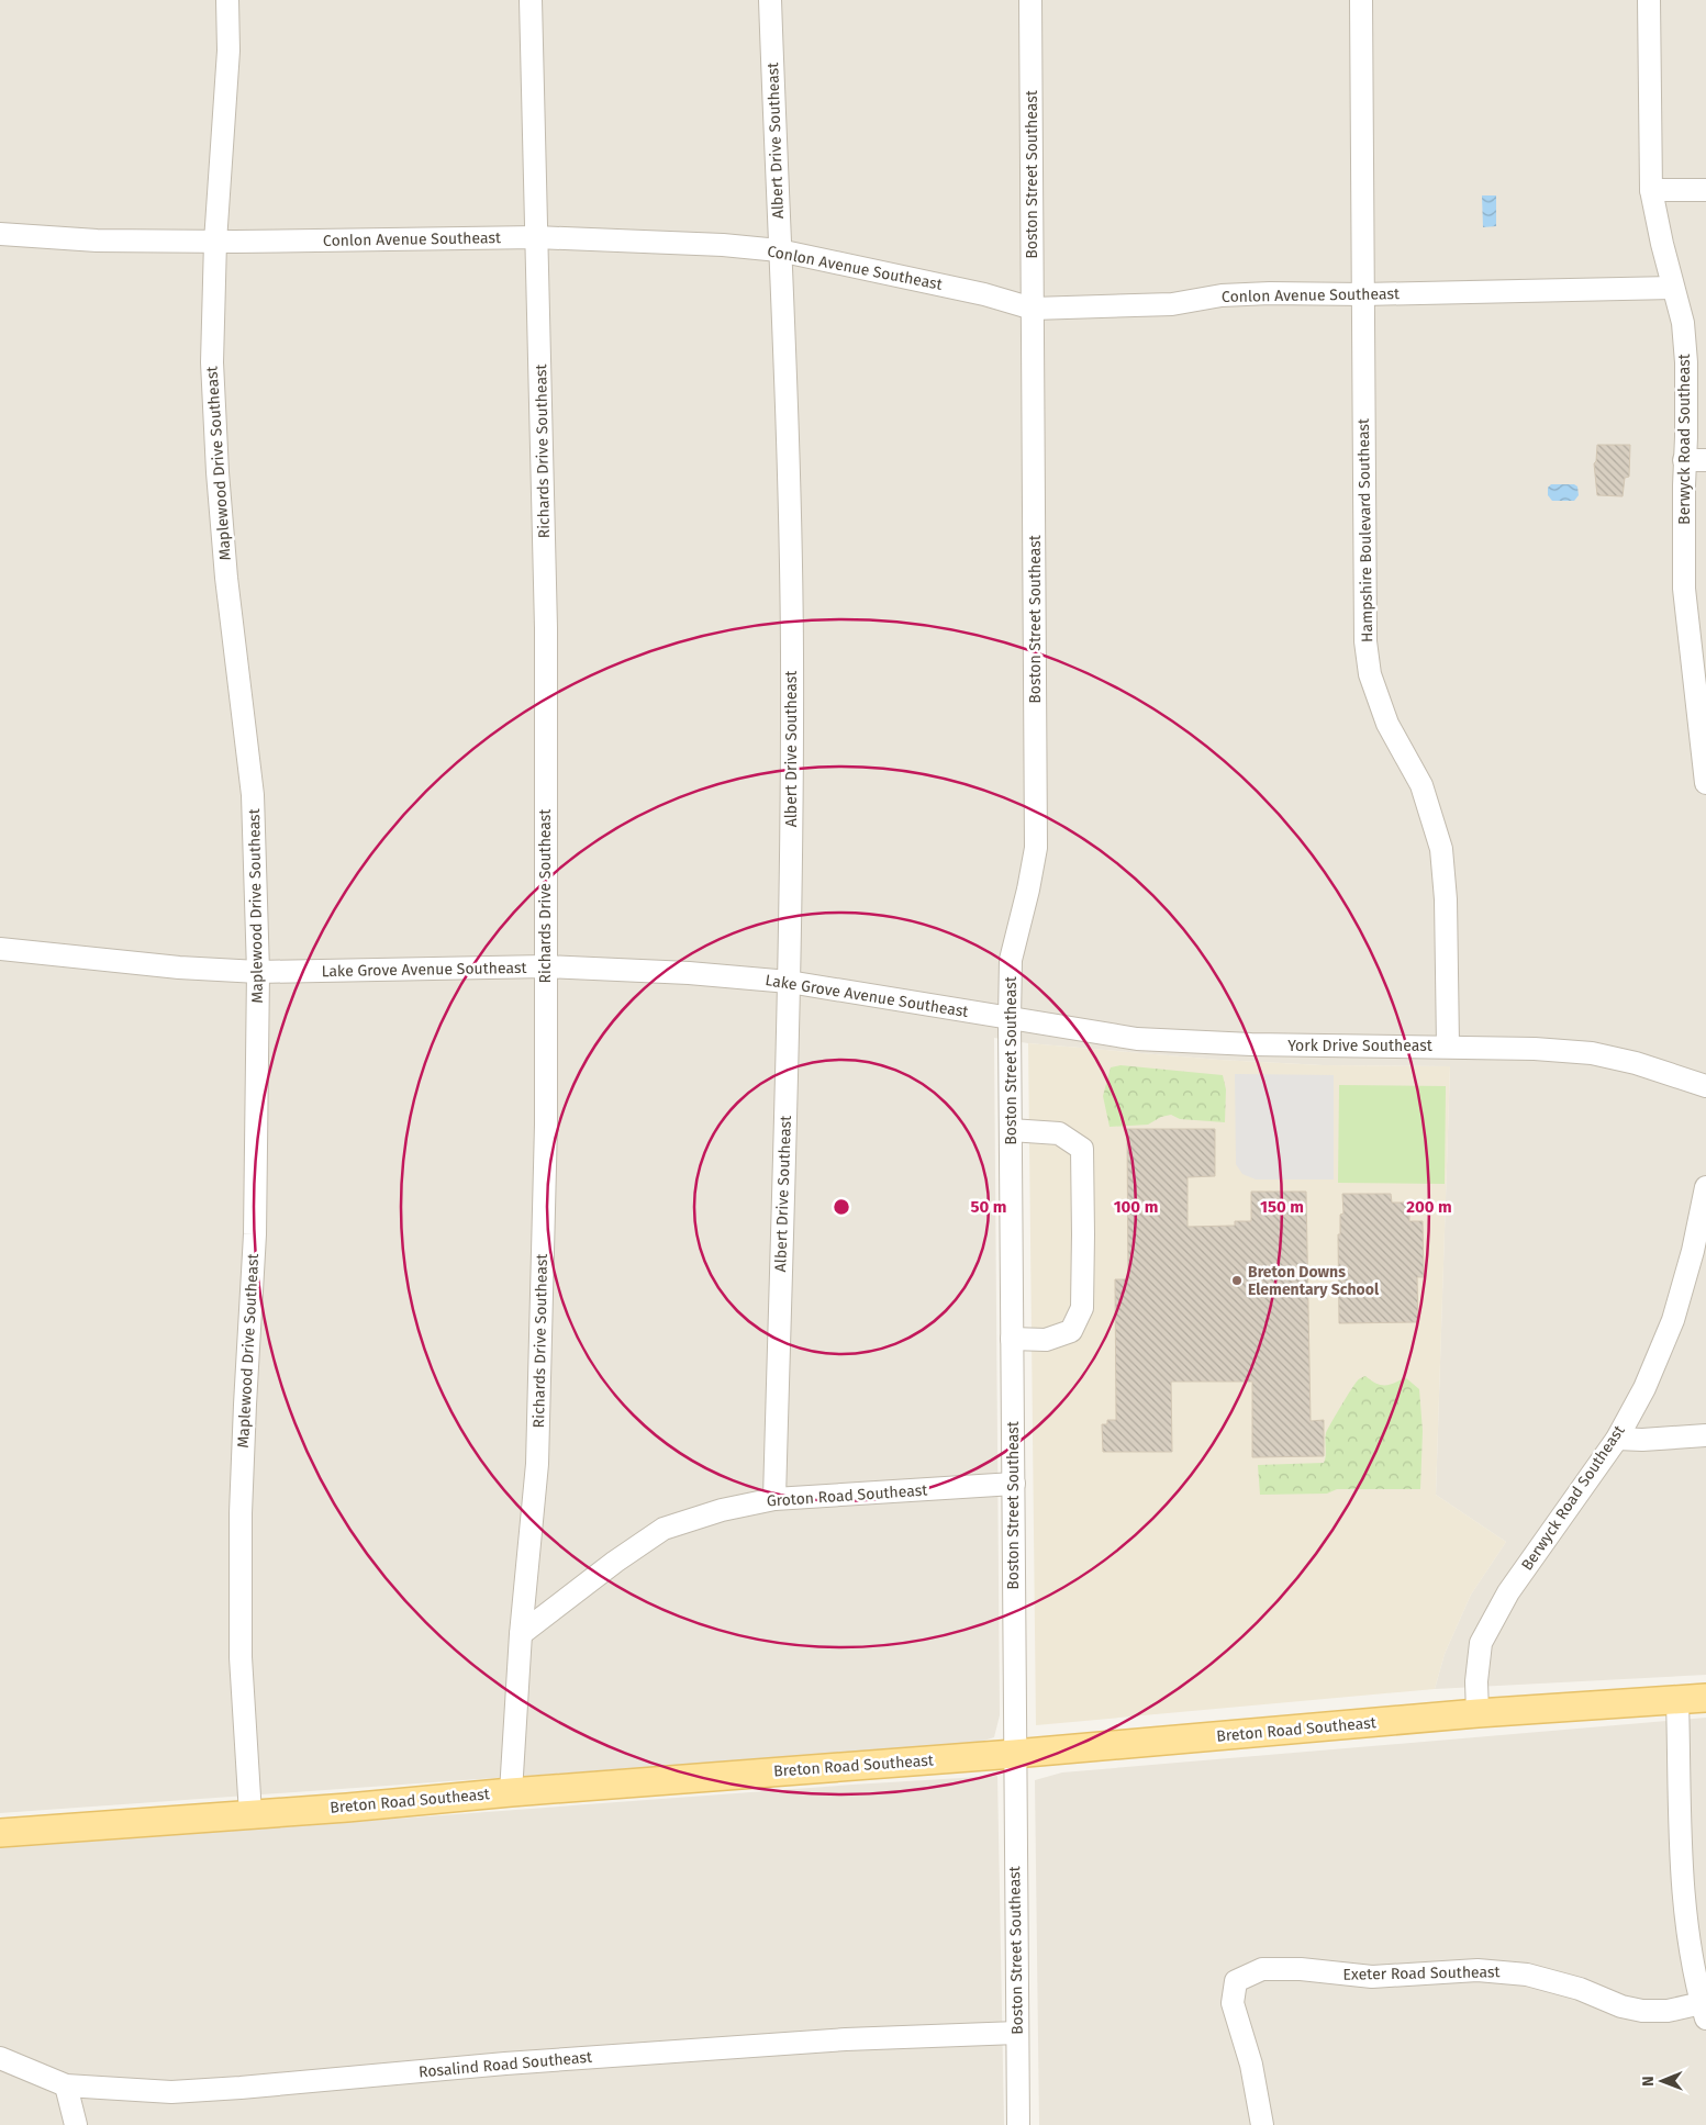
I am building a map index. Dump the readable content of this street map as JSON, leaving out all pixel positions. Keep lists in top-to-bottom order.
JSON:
{
  "streets": {
    "main road": ["Breton Road Southeast"],
    "street": [
      "Albert Drive Southeast",
      "Boston Street Southeast",
      "Conlon Avenue Southeast",
      "Berwyck Road Southeast",
      "Richards Drive Southeast",
      "Maplewood Drive Southeast",
      "Hampshire Boulevard Southeast",
      "Lake Grove Avenue Southeast",
      "York Drive Southeast",
      "Groton Road Southeast",
      "Exeter Road Southeast",
      "Rosalind Road Southeast"
    ]
  },
  "crossings": [
    ["Albert Drive Southeast", "Conlon Avenue Southeast"],
    ["Albert Drive Southeast", "Lake Grove Avenue Southeast"],
    ["Albert Drive Southeast", "Groton Road Southeast"],
    ["Boston Street Southeast", "Conlon Avenue Southeast"],
    ["Boston Street Southeast", "Lake Grove Avenue Southeast"],
    ["Boston Street Southeast", "York Drive Southeast"],
    ["Boston Street Southeast", "Groton Road Southeast"],
    ["Boston Street Southeast", "Breton Road Southeast"],
    ["Boston Street Southeast", "Rosalind Road Southeast"],
    ["Conlon Avenue Southeast", "Berwyck Road Southeast"],
    ["Conlon Avenue Southeast", "Richards Drive Southeast"],
    ["Conlon Avenue Southeast", "Maplewood Drive Southeast"],
    ["Conlon Avenue Southeast", "Hampshire Boulevard Southeast"],
    ["Berwyck Road Southeast", "Breton Road Southeast"],
    ["Richards Drive Southeast", "Lake Grove Avenue Southeast"],
    ["Richards Drive Southeast", "Groton Road Southeast"],
    ["Richards Drive Southeast", "Breton Road Southeast"],
    ["Maplewood Drive Southeast", "Lake Grove Avenue Southeast"],
    ["Maplewood Drive Southeast", "Breton Road Southeast"],
    ["Hampshire Boulevard Southeast", "York Drive Southeast"],
    ["Lake Grove Avenue Southeast", "York Drive Southeast"]
  ],
  "places": ["Breton Downs Elementary School"],
  "north": "left",
  "rings": [
    "50 m",
    "100 m",
    "150 m",
    "200 m"
  ]
}
